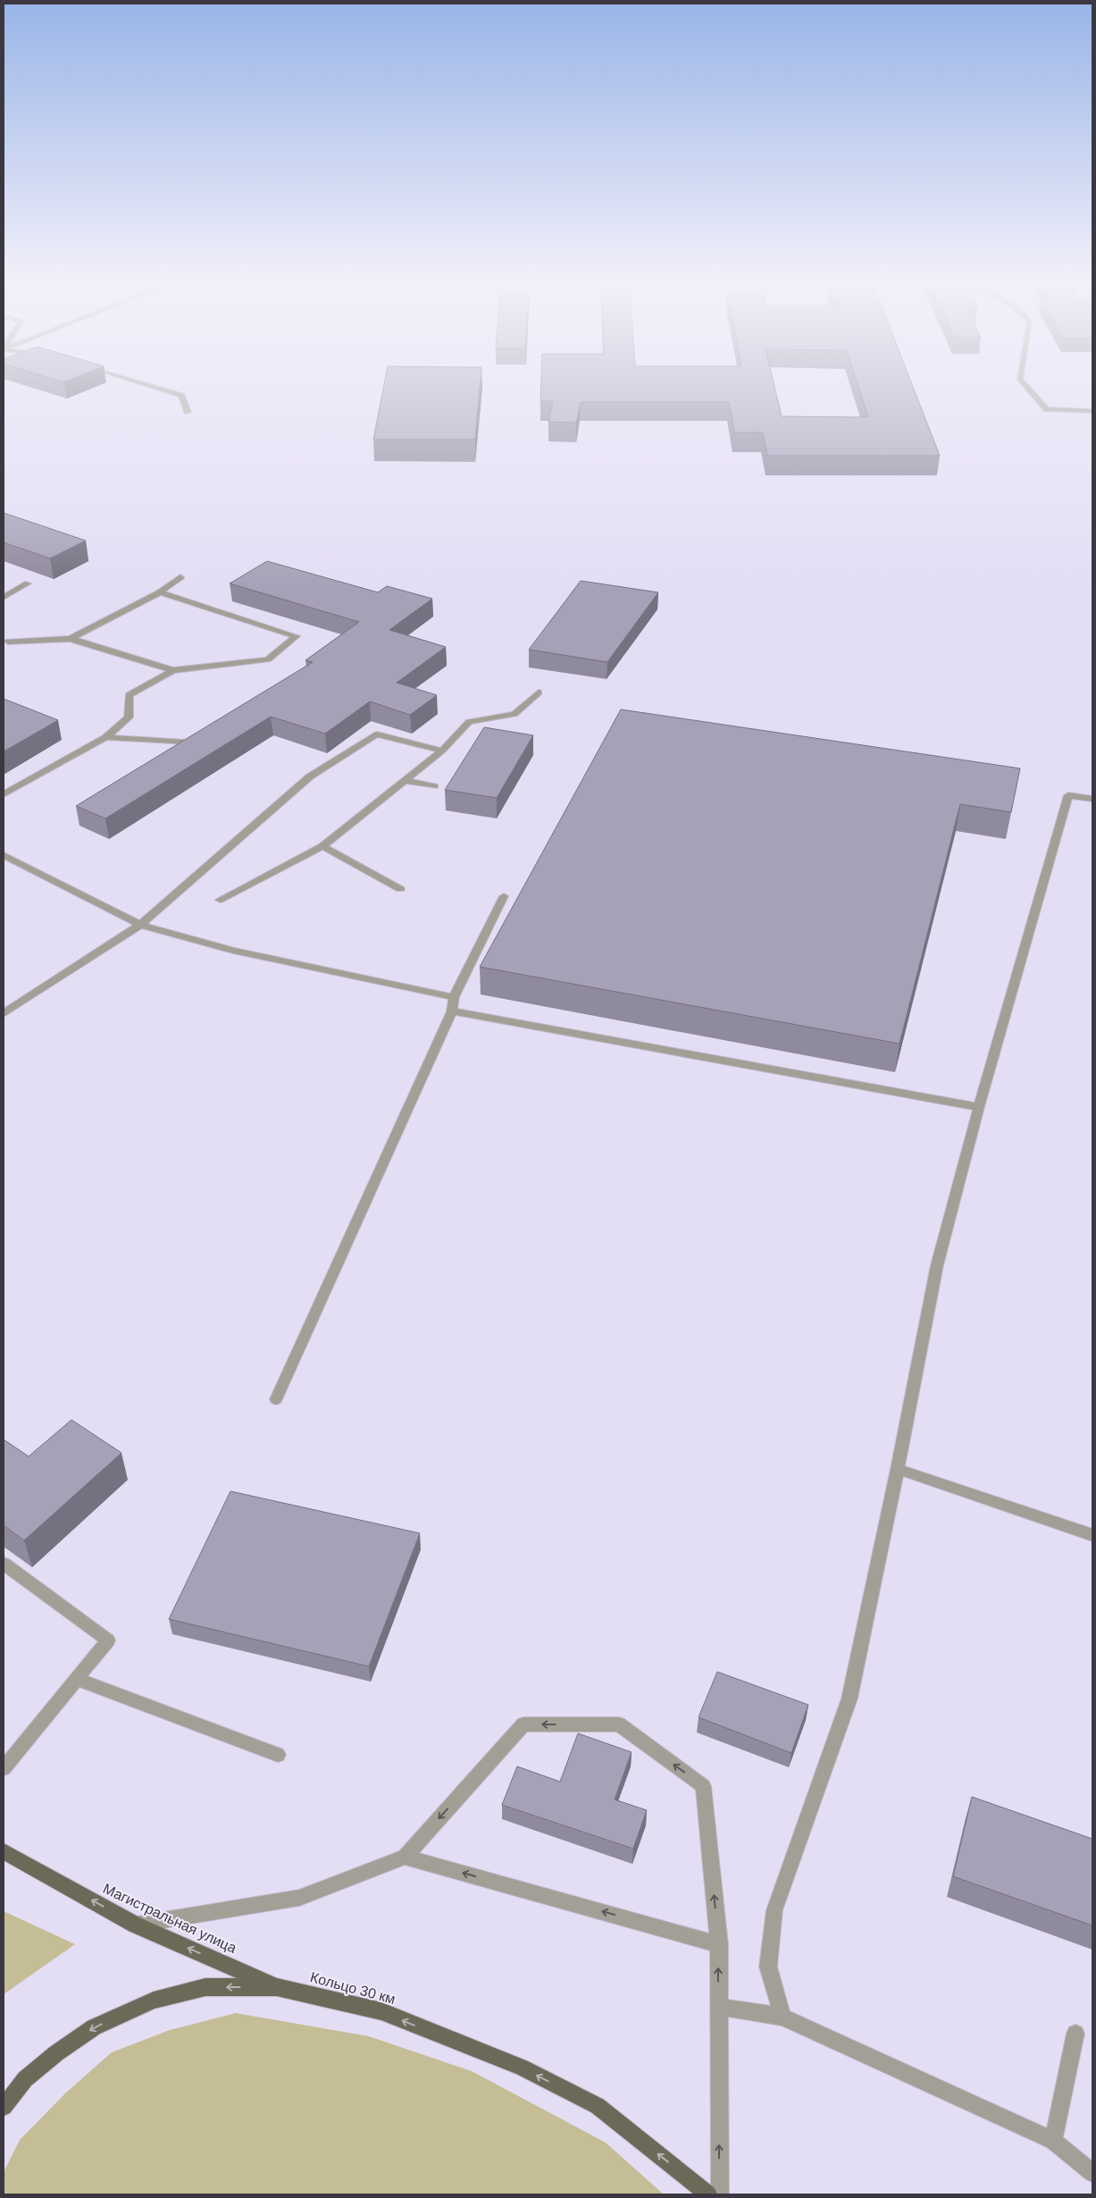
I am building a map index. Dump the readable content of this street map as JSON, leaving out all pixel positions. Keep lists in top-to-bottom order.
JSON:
{
  "streets": {
    "main road": ["Магистральная улица", "Кольцо 30 км"]
  },
  "crossings": [
    ["Магистральная улица", "Кольцо 30 км"]
  ],
  "one_way": ["Магистральная улица", "Кольцо 30 км"]
}
